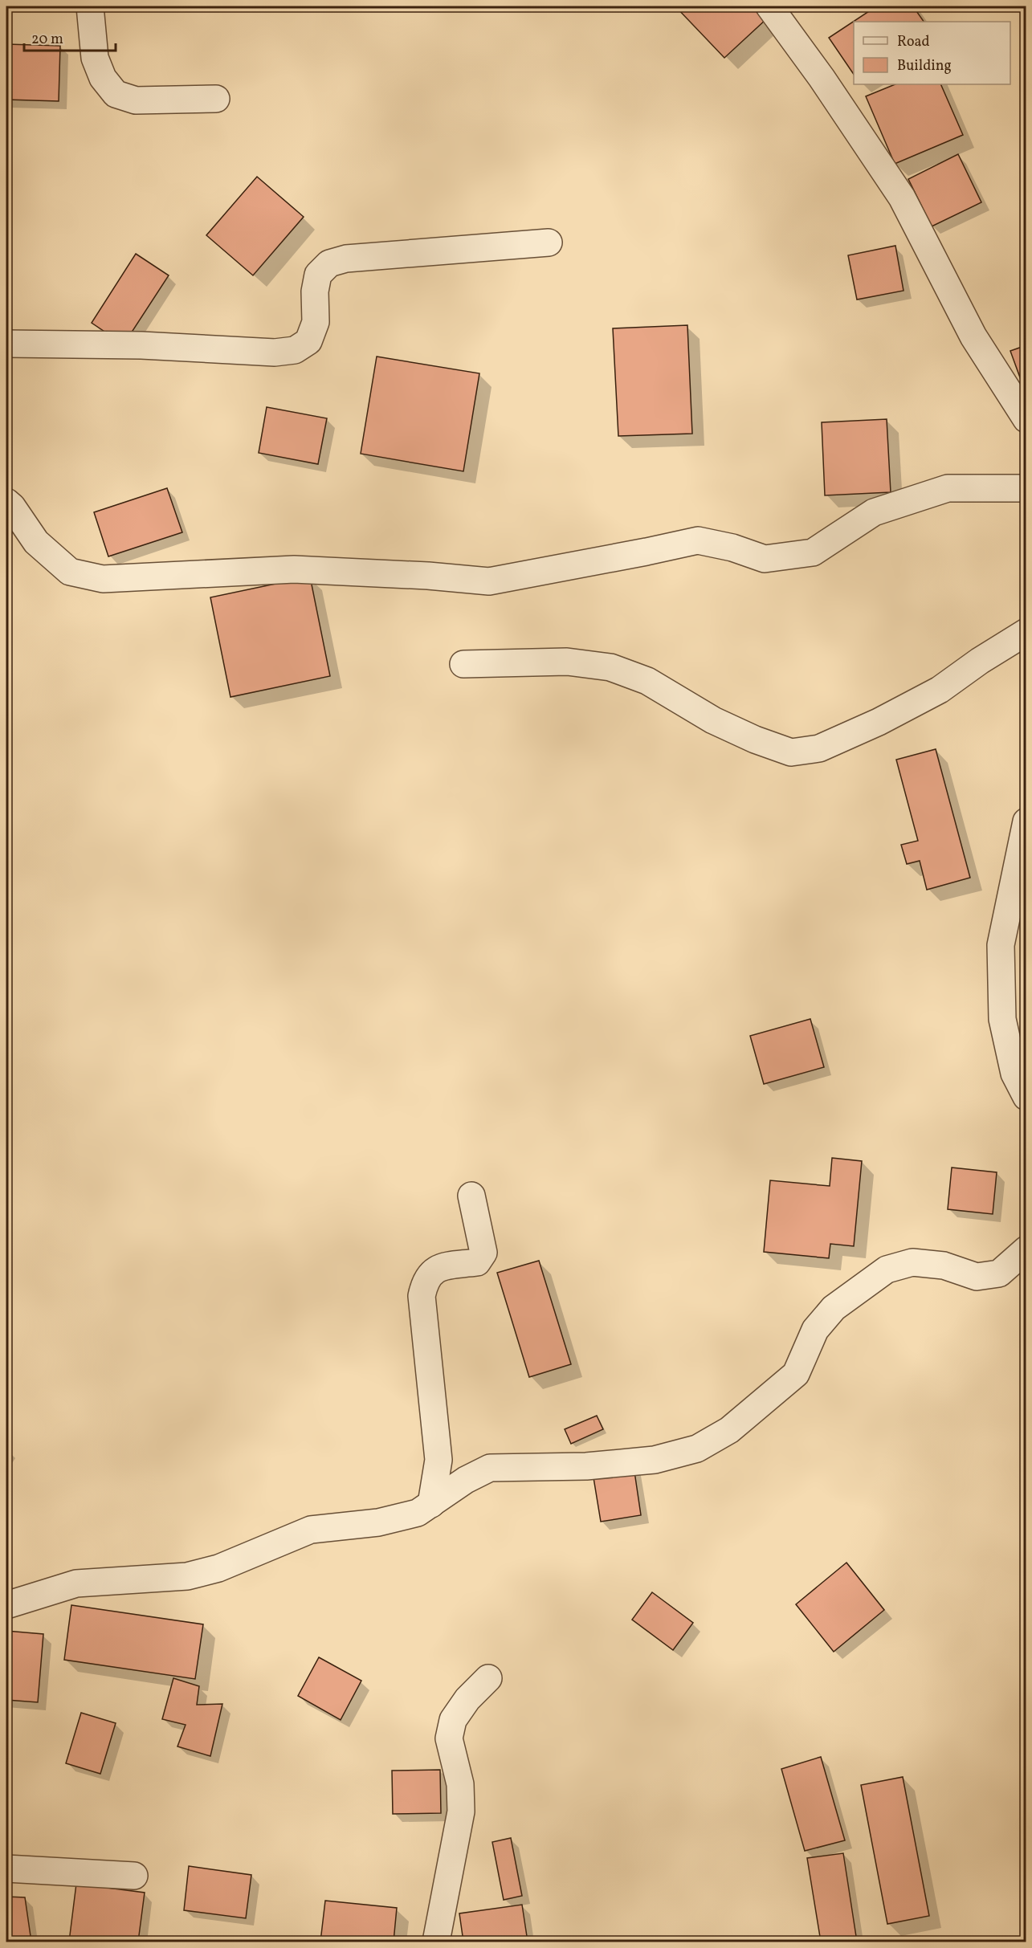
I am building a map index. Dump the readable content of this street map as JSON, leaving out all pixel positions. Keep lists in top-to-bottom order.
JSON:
{
  "legend": ["Road", "Building"],
  "scale_bar": "20 m"
}
